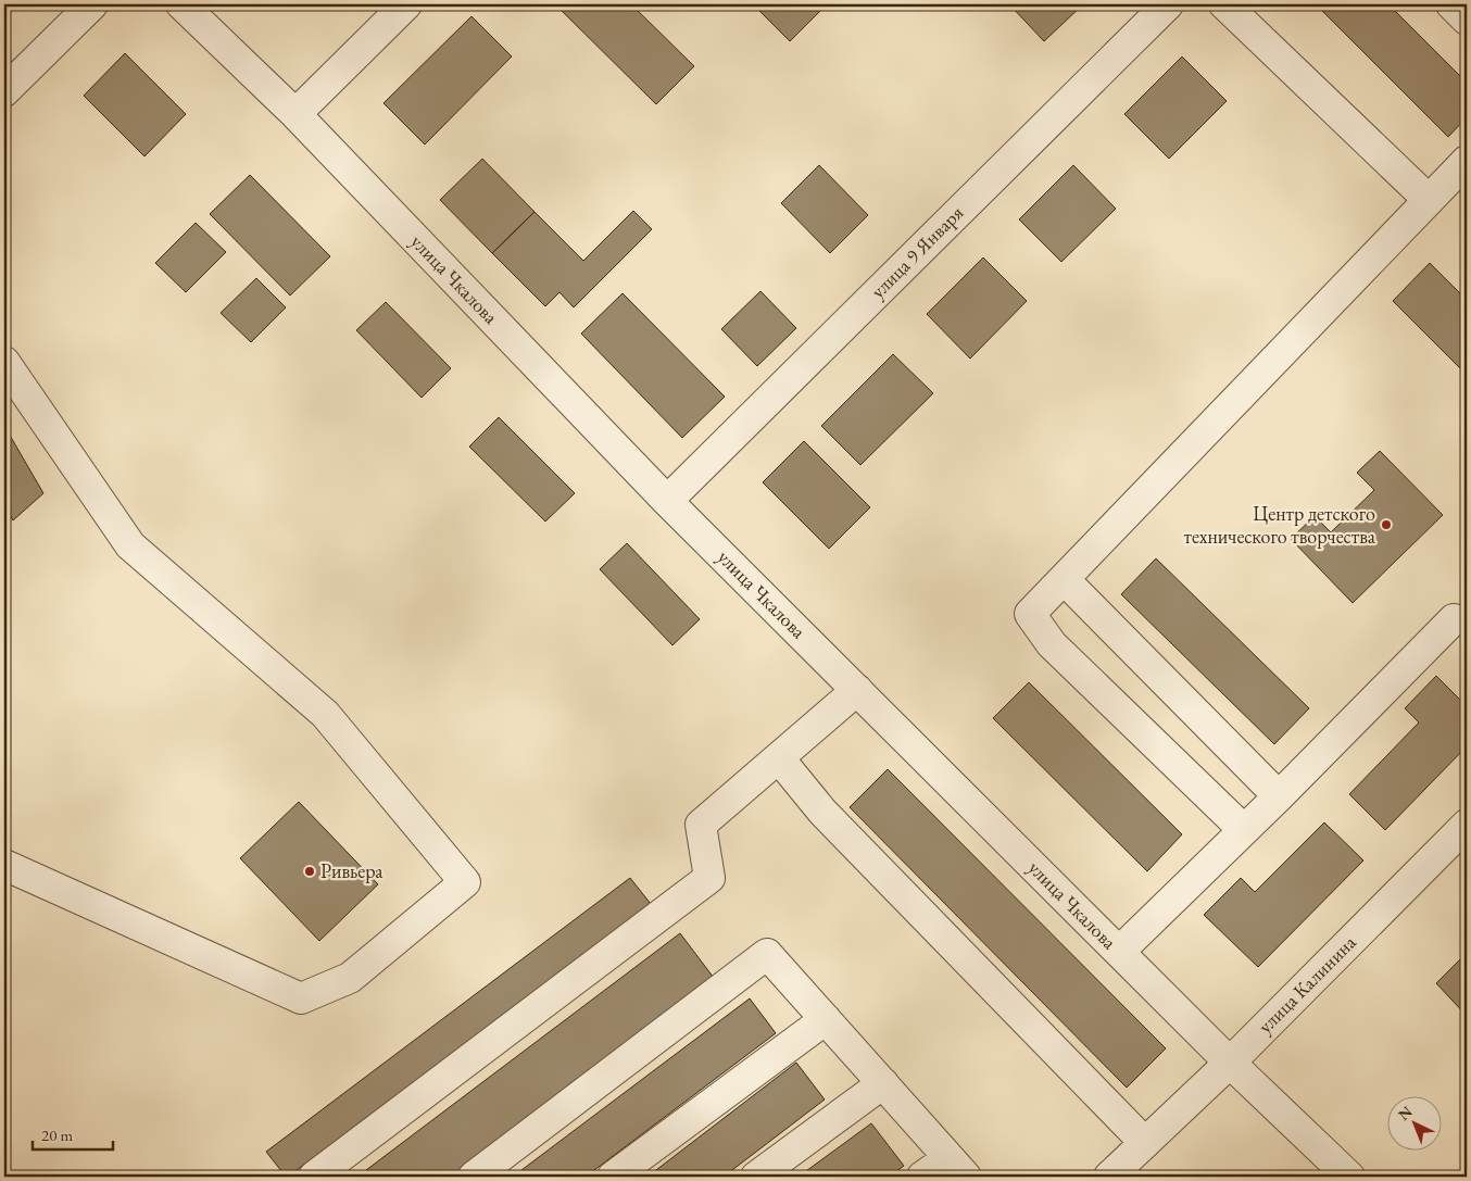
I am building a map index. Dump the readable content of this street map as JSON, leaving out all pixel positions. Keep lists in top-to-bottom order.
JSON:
{
  "streets": {
    "street": ["улица 9 Января", "улица Чкалова", "улица Калинина"]
  },
  "crossings": [
    ["улица 9 Января", "улица Чкалова"],
    ["улица Чкалова", "улица Калинина"]
  ],
  "places": ["Центр детского технического творчества", "Ривьера"],
  "scale_bar": "20 m",
  "north": "top left"
}
